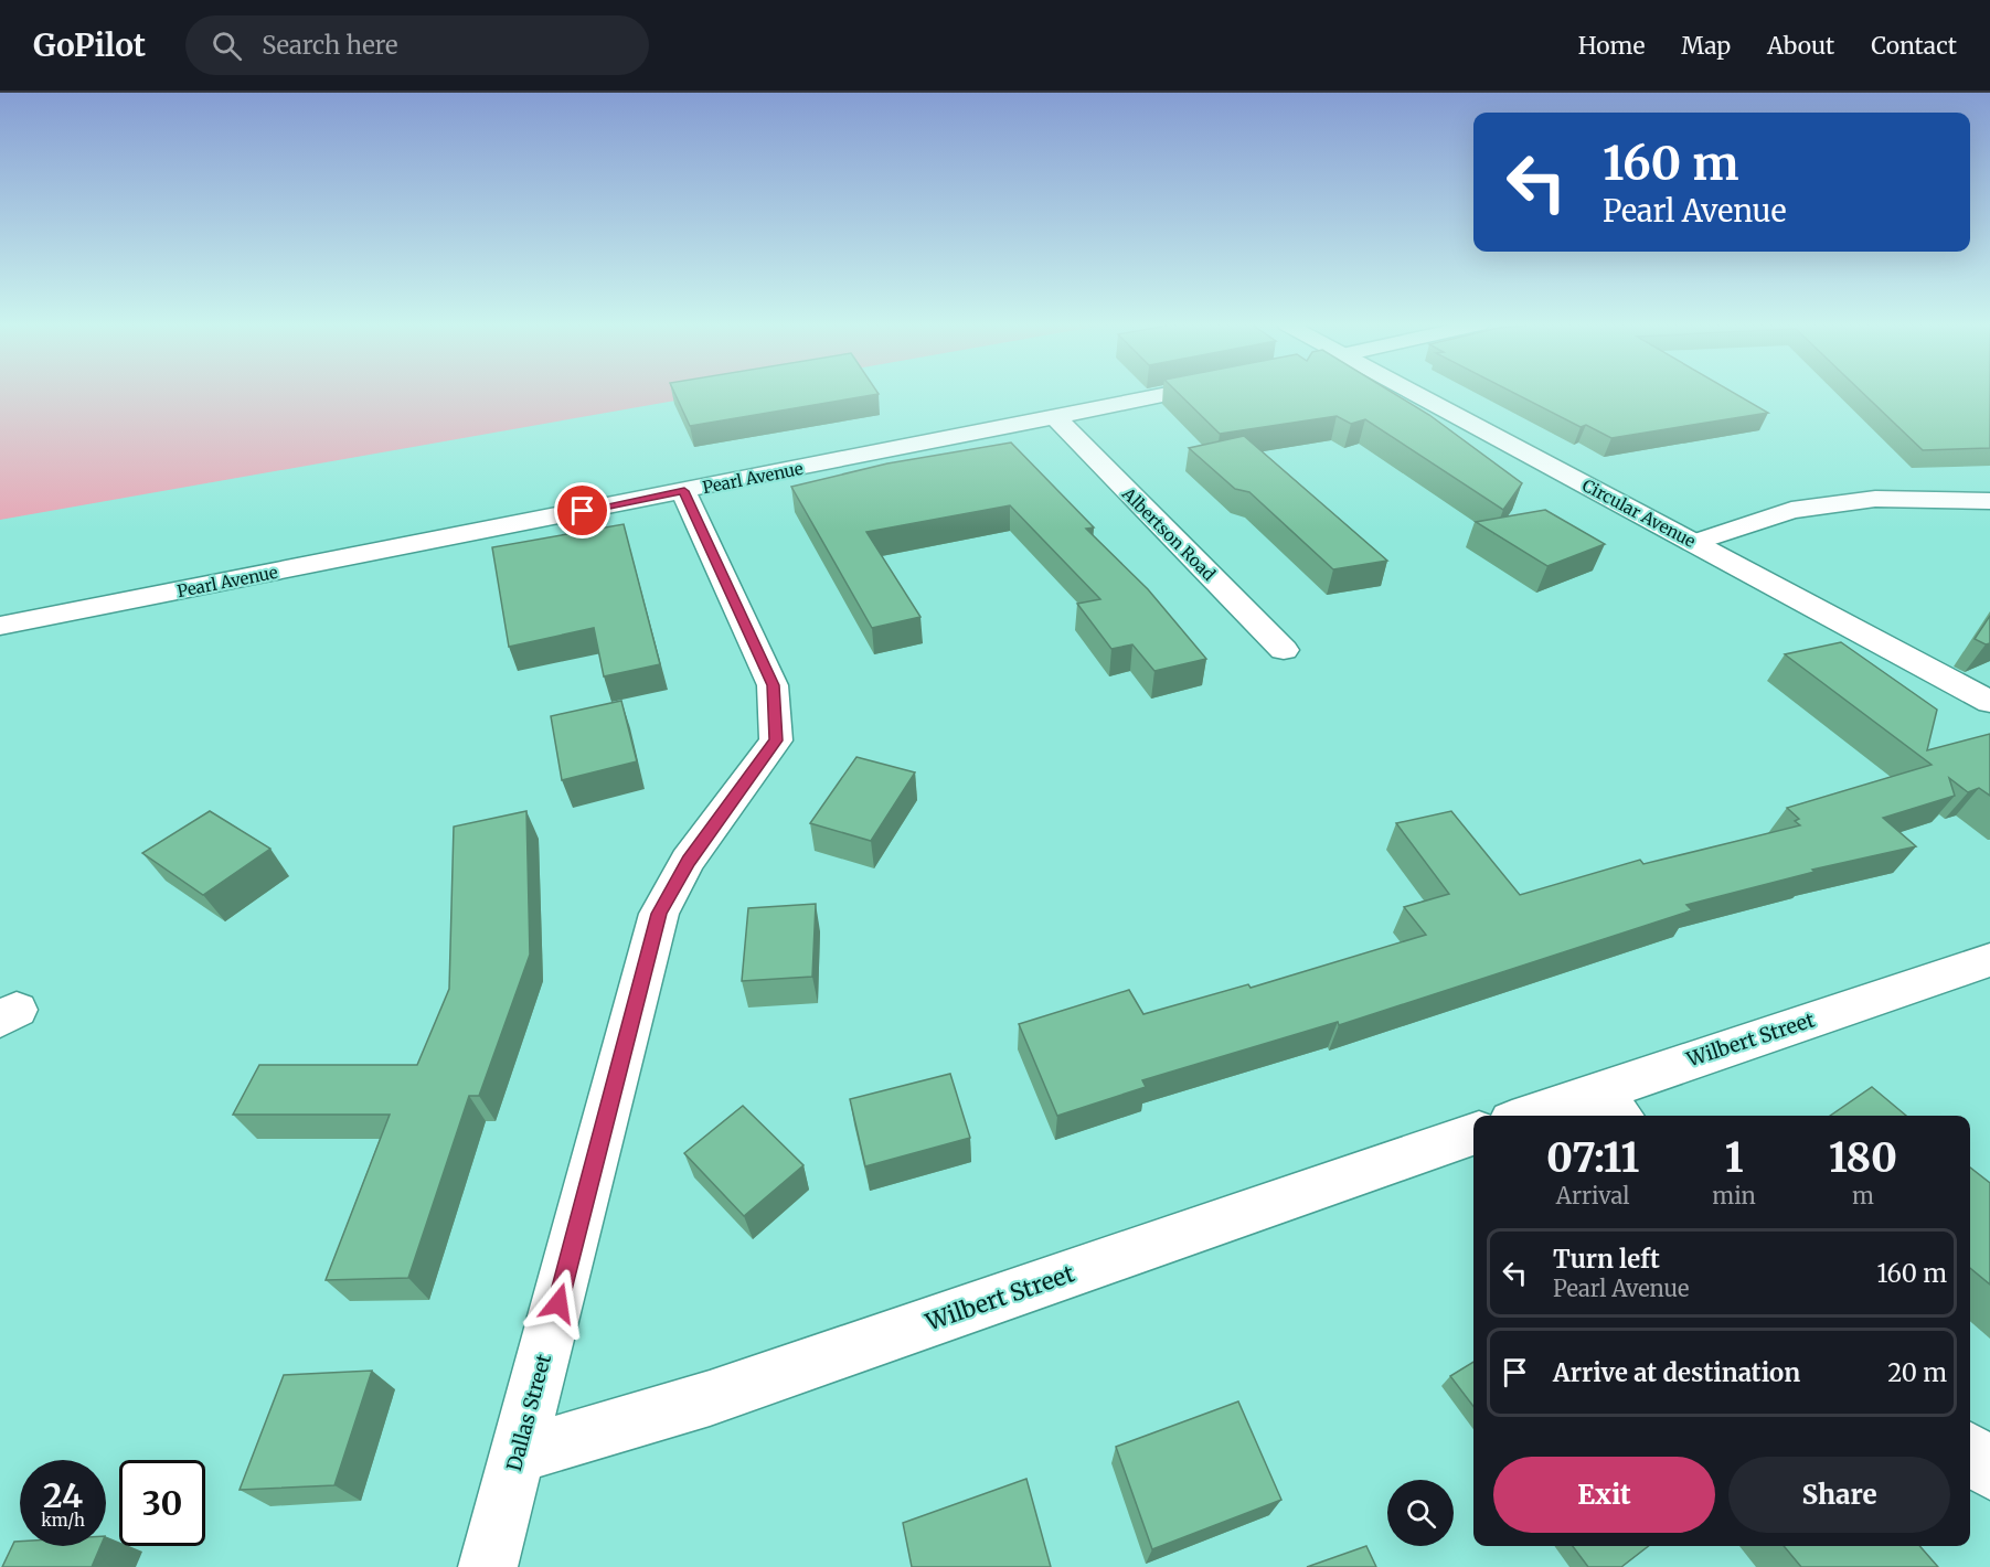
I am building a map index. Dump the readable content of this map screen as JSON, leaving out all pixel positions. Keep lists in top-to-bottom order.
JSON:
{
  "streets": {
    "street": [
      "Pearl Avenue",
      "Circular Avenue",
      "Albertson Road",
      "Wilbert Street",
      "Dallas Street"
    ]
  },
  "crossings": [
    ["Pearl Avenue", "Albertson Road"],
    ["Pearl Avenue", "Dallas Street"],
    ["Wilbert Street", "Dallas Street"]
  ],
  "page": {
    "header": "GoPilot",
    "search": "Search here",
    "nav": [
      "Home",
      "Map",
      "About",
      "Contact"
    ],
    "turn": ["160 m", "Pearl Avenue"],
    "eta": [
      "07:11",
      "Arrival",
      "1",
      "min",
      "180",
      "m"
    ],
    "list": [
      {
        "name": "Turn left",
        "note": "Pearl Avenue",
        "value": "160 m"
      },
      {
        "name": "Arrive at destination",
        "value": "20 m"
      }
    ],
    "buttons": ["Exit", "Share"],
    "speed": "24 km/h",
    "limit": "30"
  }
}
